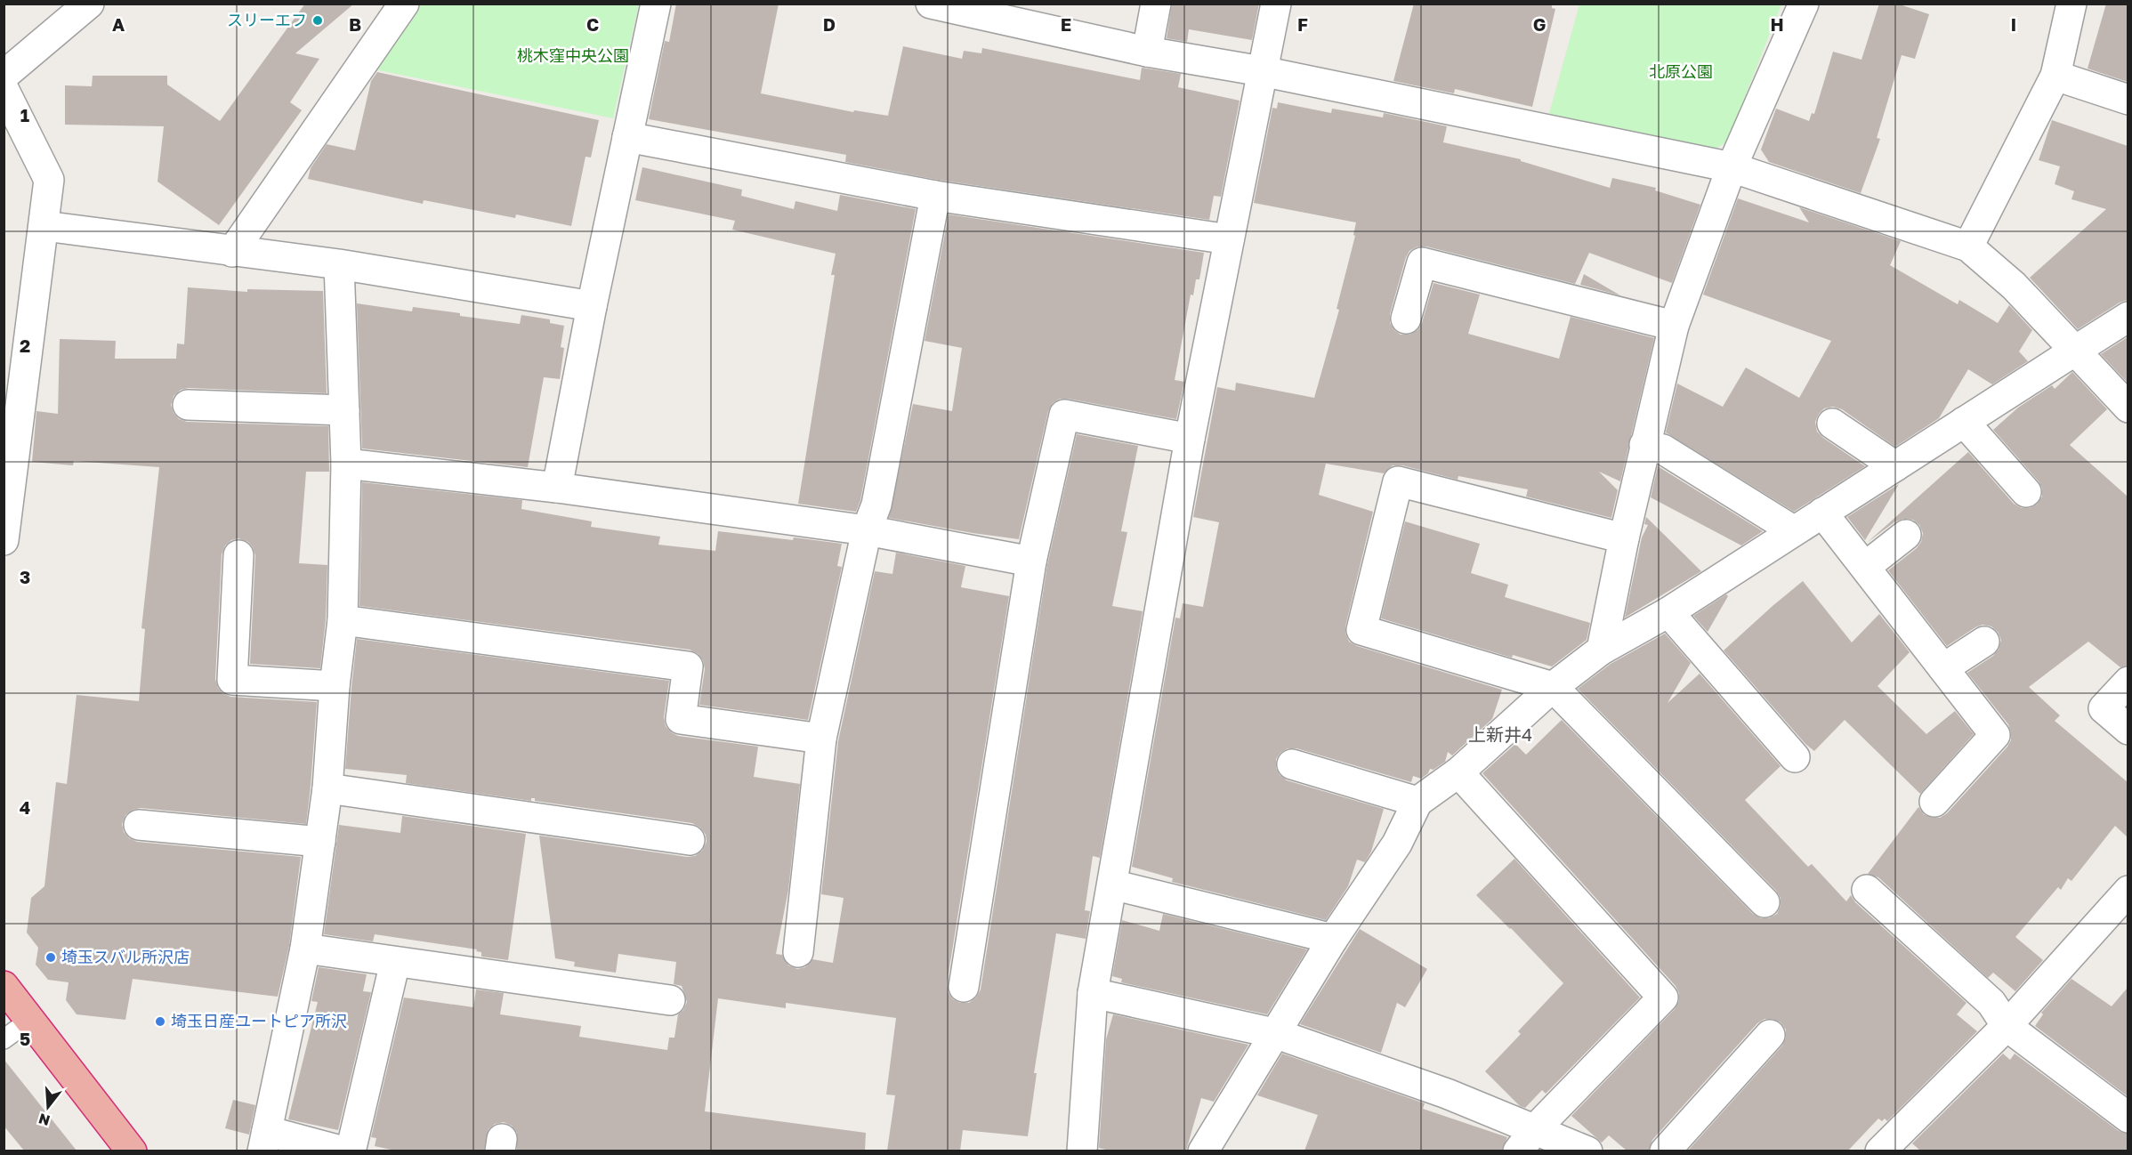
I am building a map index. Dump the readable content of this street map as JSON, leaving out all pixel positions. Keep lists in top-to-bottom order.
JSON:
{
  "districts": ["上新井4"],
  "parks": ["桃木窪中央公園", "北原公園"],
  "places": ["スリーエフ", "埼玉スバル所沢店", "埼玉日産ユートピア所沢"],
  "north": "bottom",
  "grid": {
    "columns": [
      "A",
      "B",
      "C",
      "D",
      "E",
      "F",
      "G",
      "H",
      "I"
    ],
    "rows": [
      "1",
      "2",
      "3",
      "4",
      "5"
    ]
  }
}
